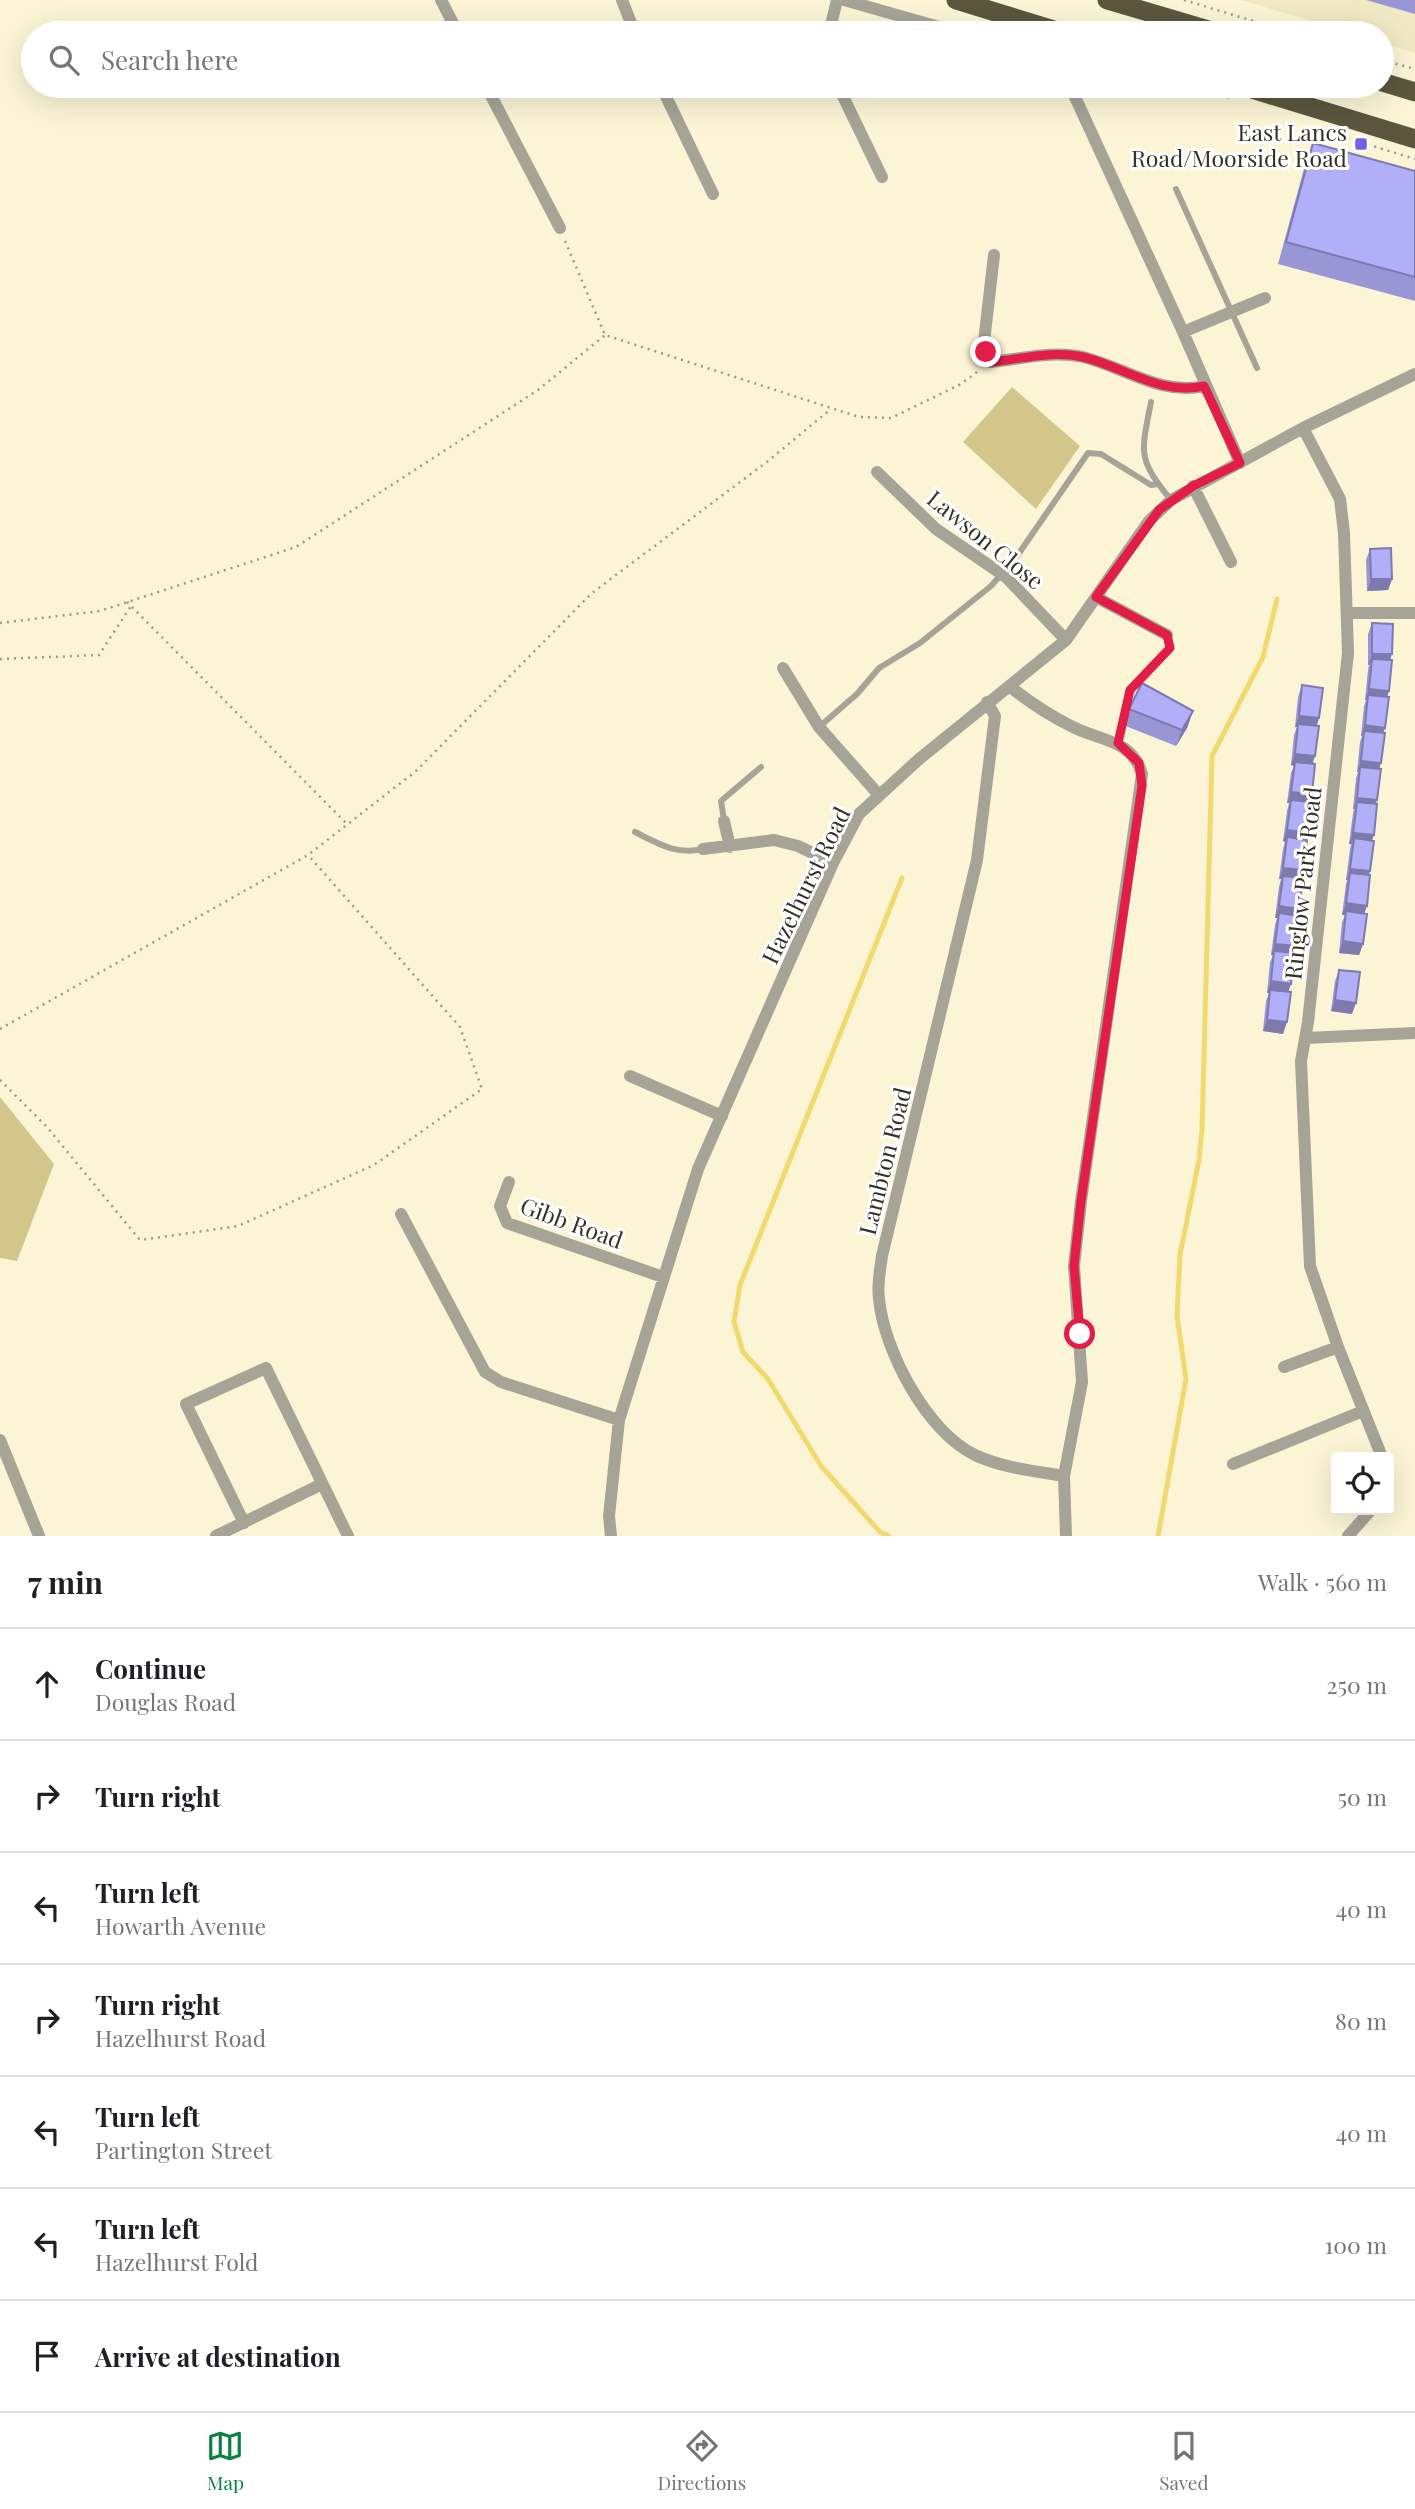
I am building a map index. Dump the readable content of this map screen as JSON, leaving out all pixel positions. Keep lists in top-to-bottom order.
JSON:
{
  "streets": {
    "street": [
      "Lawson Close",
      "Ringlow Park Road",
      "Hazelhurst Road",
      "Lambton Road",
      "Gibb Road"
    ]
  },
  "crossings": [
    ["Lawson Close", "Hazelhurst Road"],
    ["Ringlow Park Road", "Hazelhurst Road"],
    ["Hazelhurst Road", "Lambton Road"],
    ["Hazelhurst Road", "Gibb Road"]
  ],
  "places": {
    "transit": ["East Lancs Road/Moorside Road"]
  },
  "page": {
    "search": "Search here",
    "heading": ["7 min", "Walk · 560 m"],
    "list": [
      ["Continue", "Douglas Road", "250 m"],
      ["Turn right", "50 m"],
      ["Turn left", "Howarth Avenue", "40 m"],
      ["Turn right", "Hazelhurst Road", "80 m"],
      ["Turn left", "Partington Street", "40 m"],
      ["Turn left", "Hazelhurst Fold", "100 m"],
      "Arrive at destination"
    ],
    "nav": ["Map", "Directions", "Saved"]
  }
}
